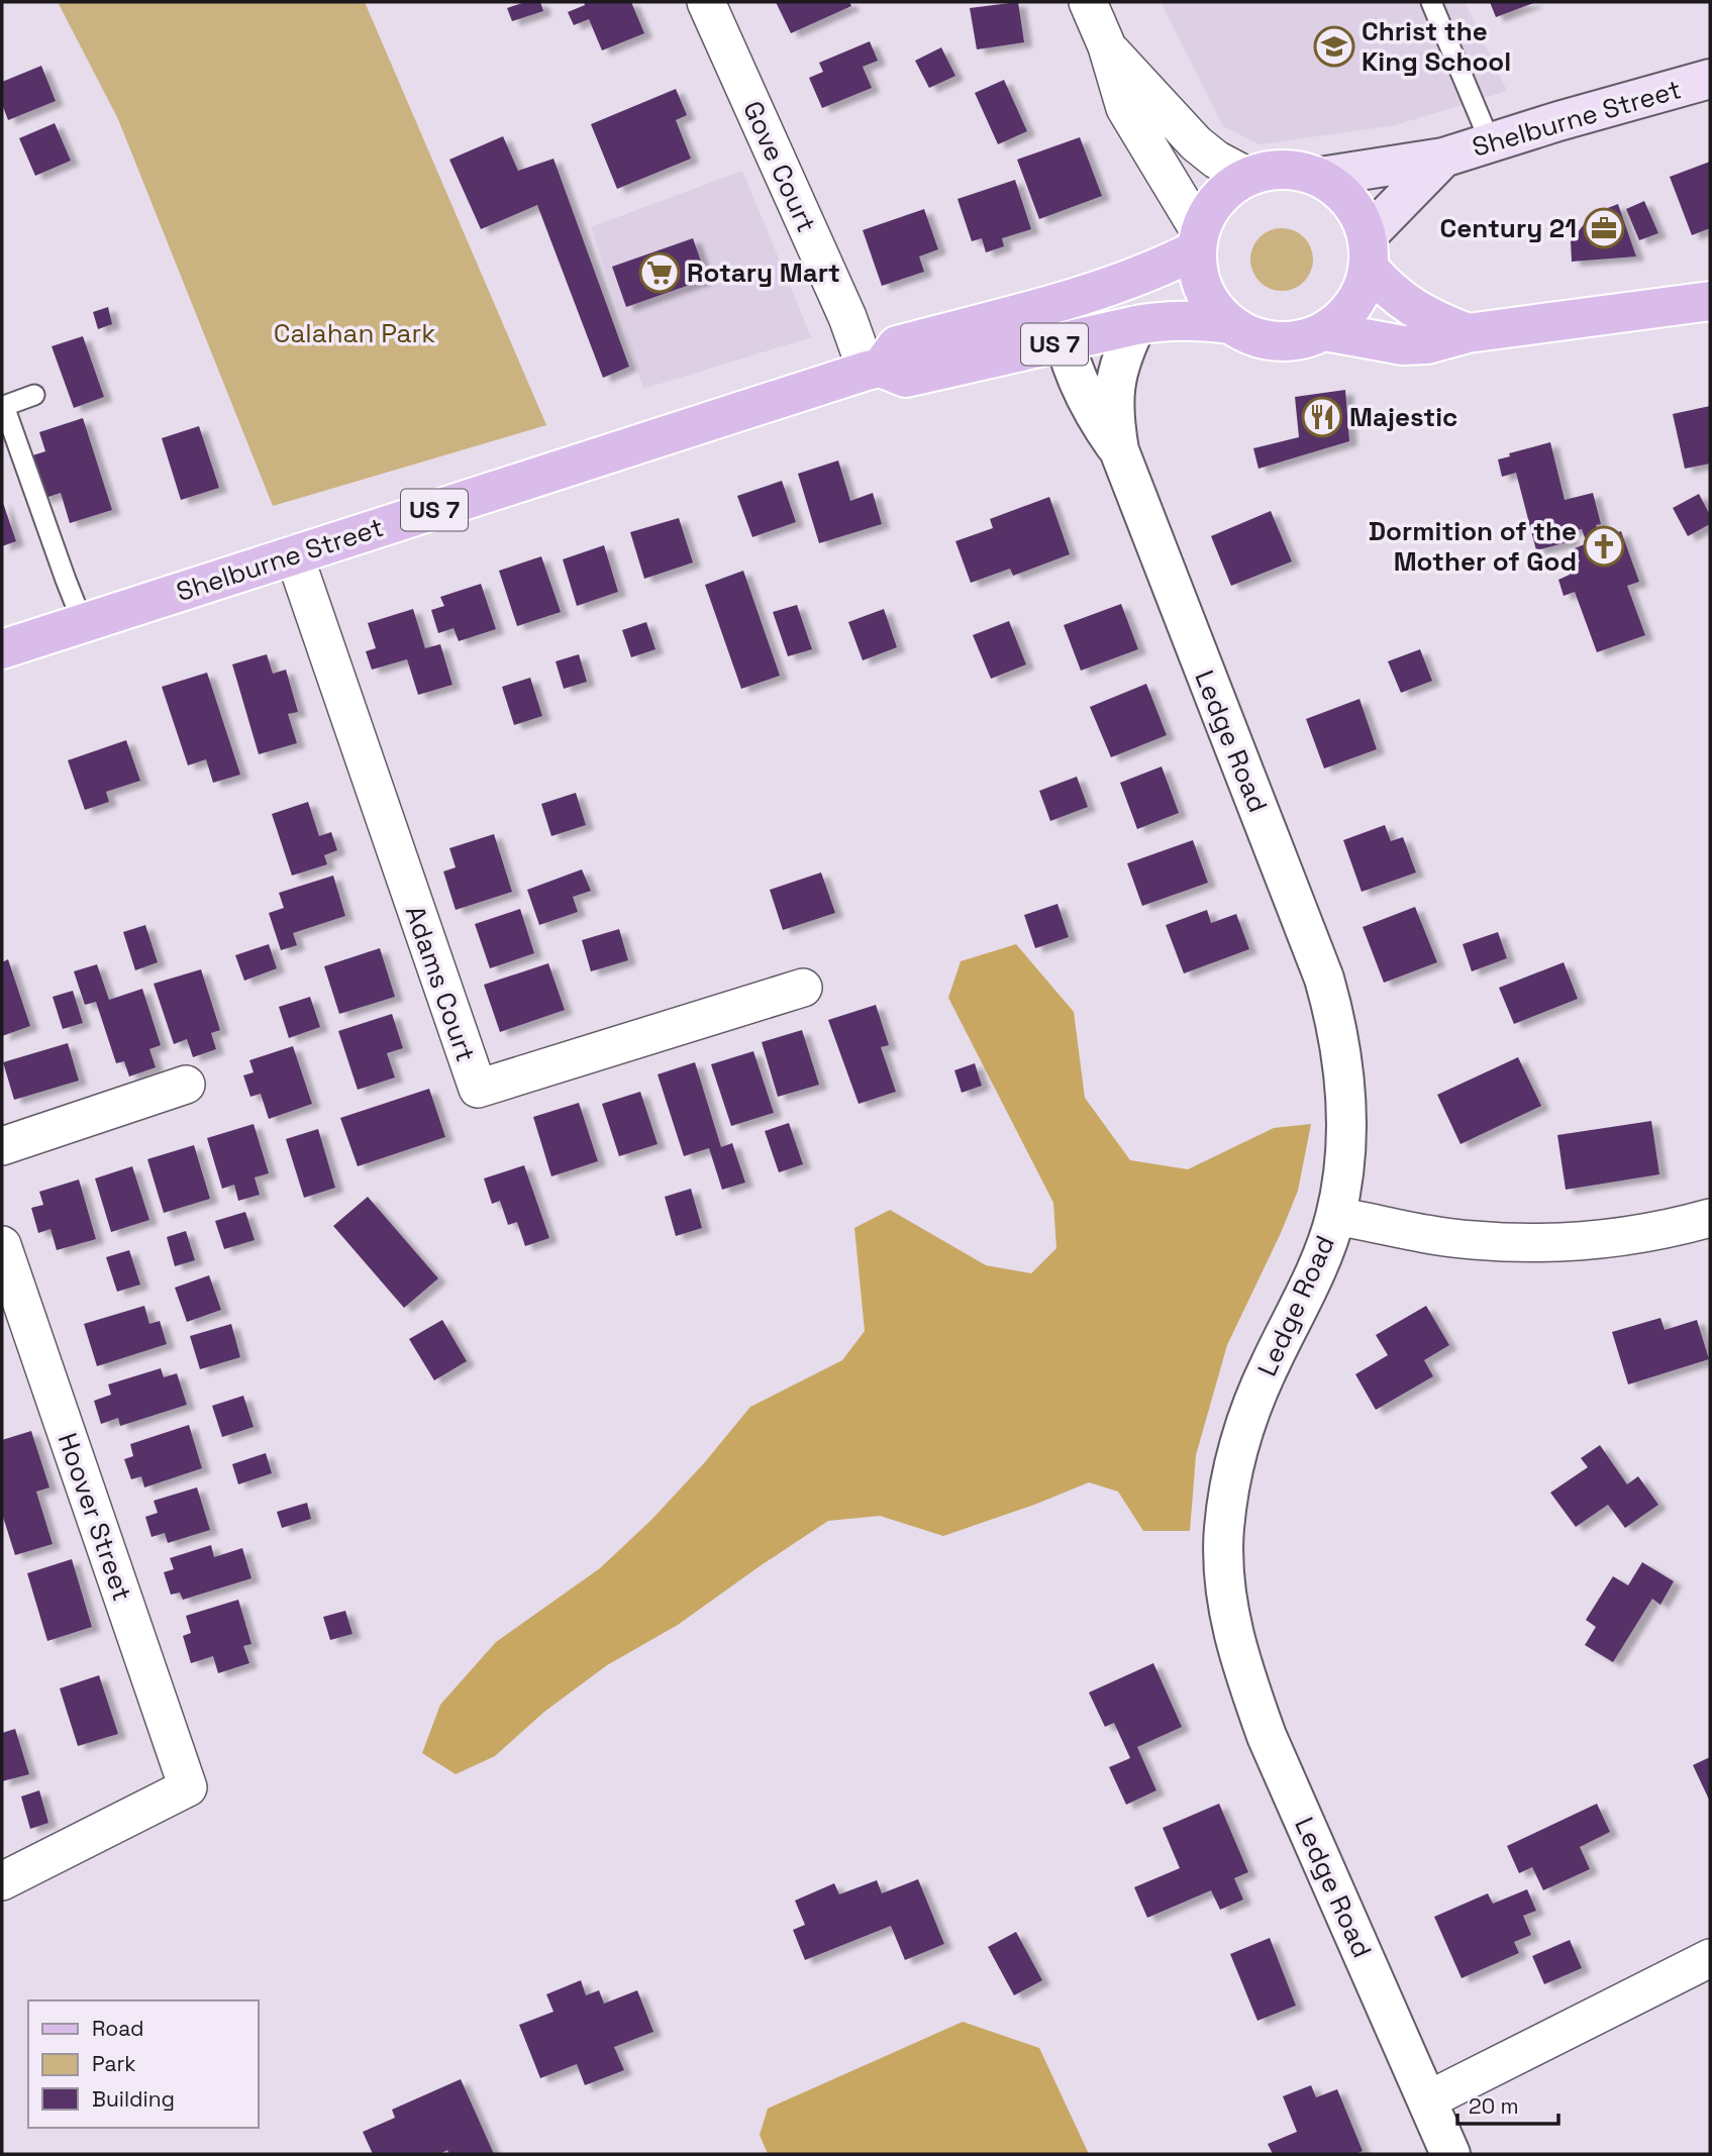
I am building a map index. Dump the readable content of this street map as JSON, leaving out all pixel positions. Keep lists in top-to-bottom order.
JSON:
{
  "streets": {
    "main road": ["Shelburne Street", "US 7"],
    "street": [
      "Gove Court",
      "Ledge Road",
      "Adams Court",
      "Hoover Street"
    ]
  },
  "crossings": [
    ["Shelburne Street", "Gove Court"],
    ["Shelburne Street", "Ledge Road"],
    ["Shelburne Street", "Adams Court"]
  ],
  "parks": ["Calahan Park"],
  "places": {
    "school or university": ["Christ the King School"],
    "office": ["Century 21"],
    "supermarket": ["Rotary Mart"],
    "restaurant": ["Majestic"],
    "church": ["Dormition of the Mother of God"]
  },
  "legend": ["Road", "Park", "Building"],
  "scale_bar": "20 m"
}
